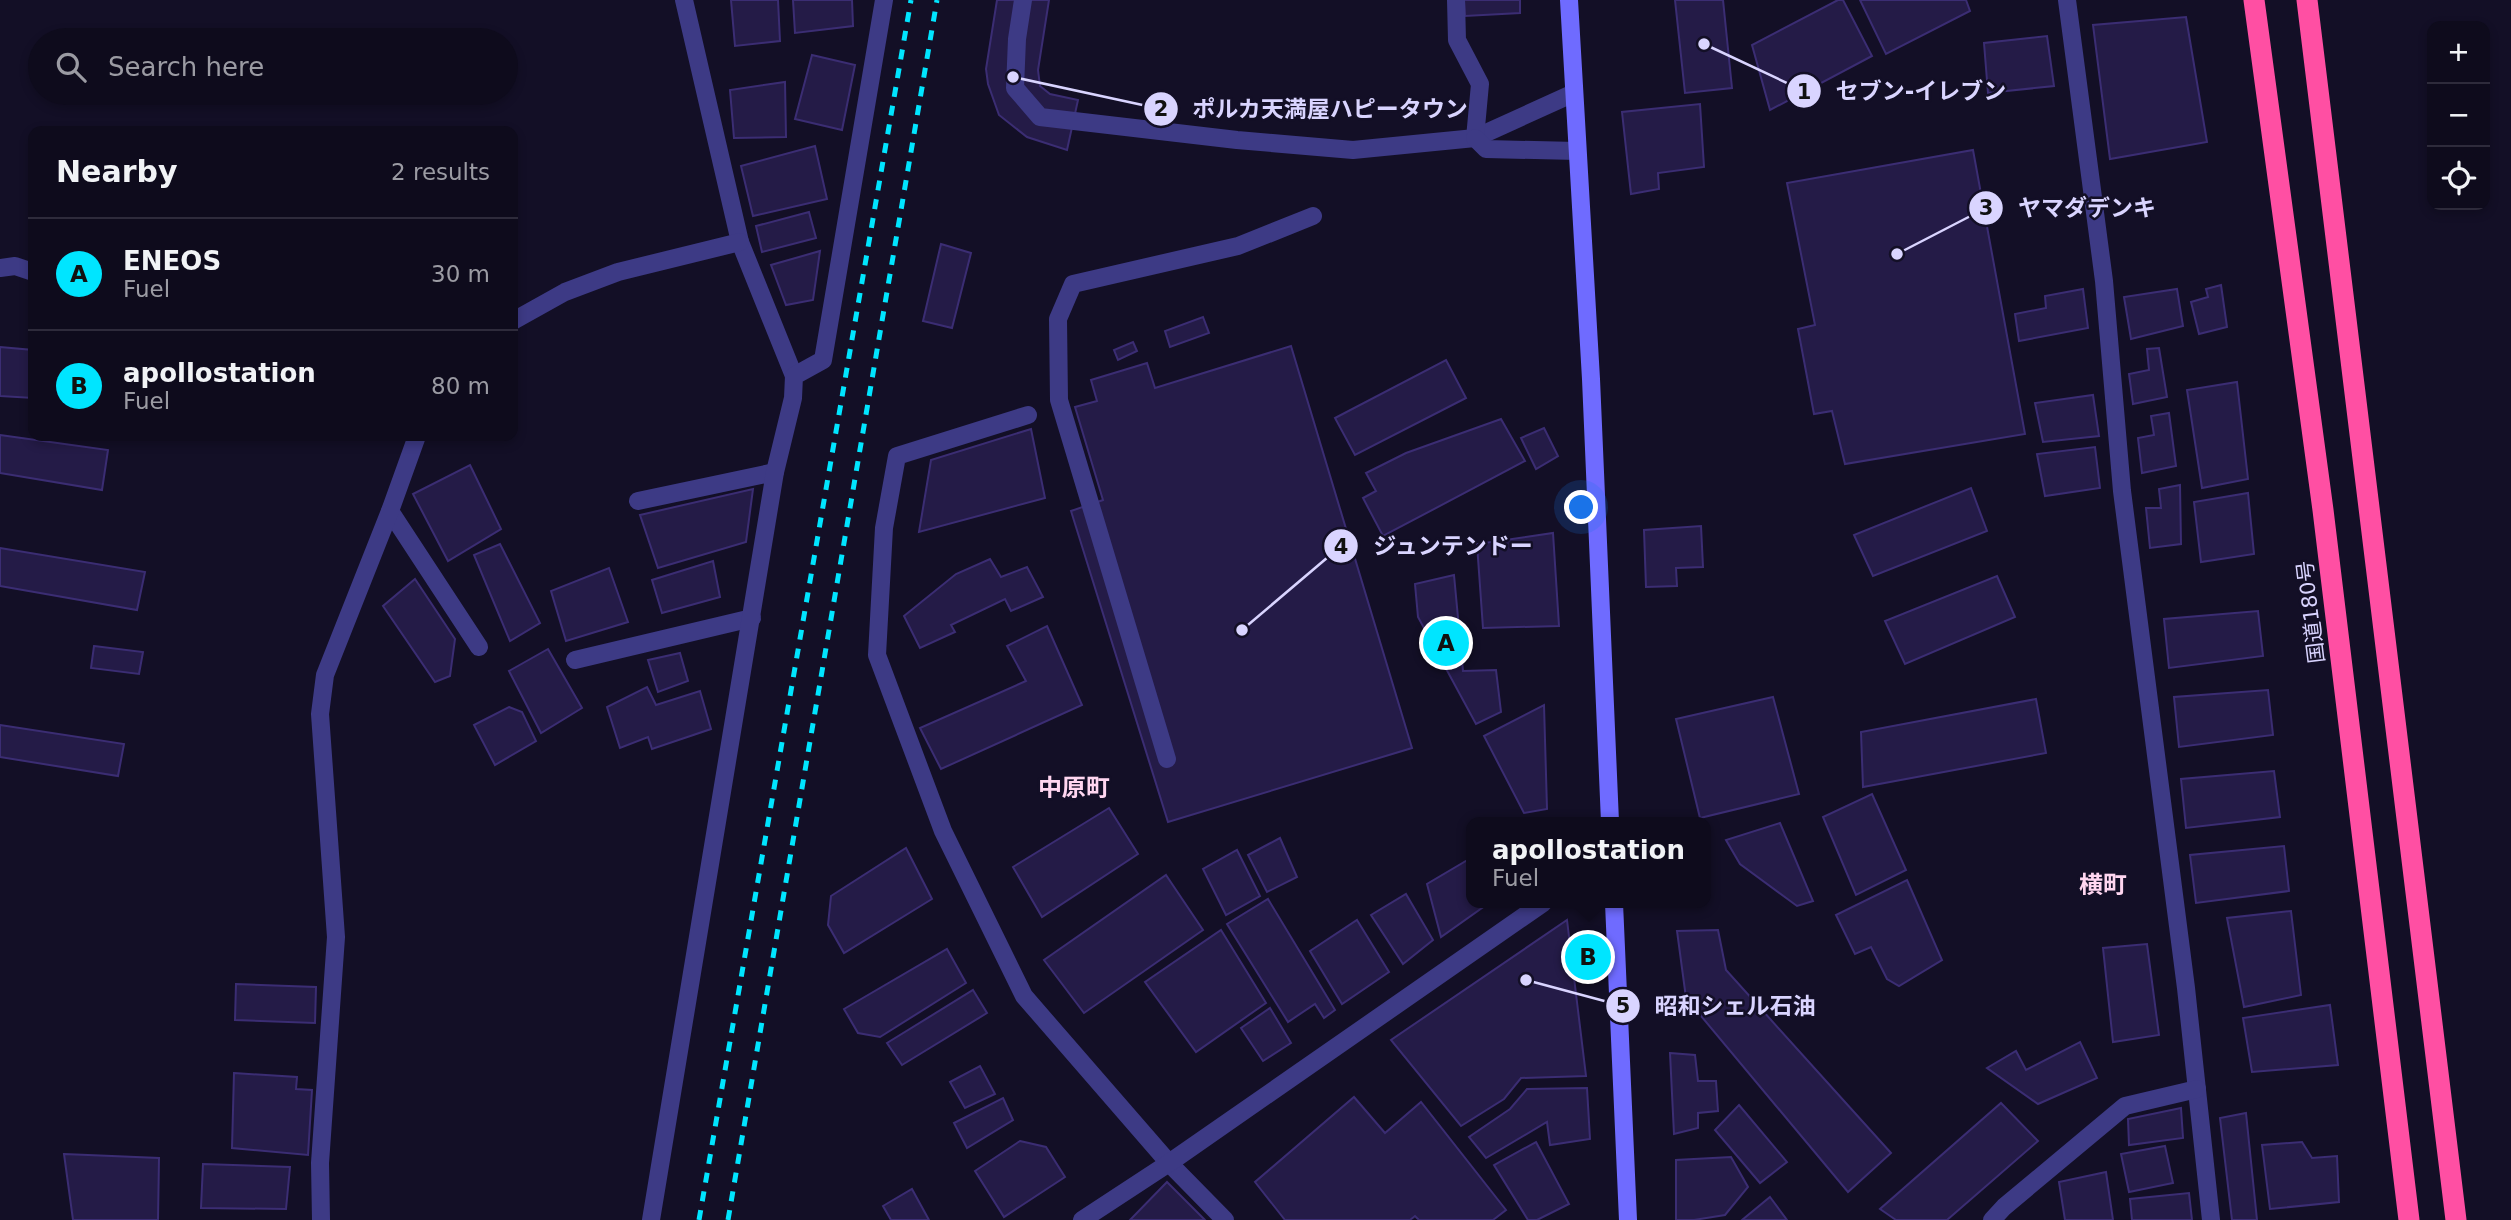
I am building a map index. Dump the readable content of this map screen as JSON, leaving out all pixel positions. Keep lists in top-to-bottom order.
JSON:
{
  "streets": {
    "highway": ["国道180号"]
  },
  "districts": ["中原町", "横町"],
  "places": [
    "セブン-イレブン",
    "ポルカ天満屋ハピータウン",
    "ヤマダデンキ",
    "ジュンテンドー",
    "昭和シェル石油"
  ],
  "page": {
    "map_buttons": ["+", "−"],
    "search": "Search here",
    "heading": ["Nearby", "2 results"],
    "list": [
      {
        "mark": "A",
        "name": "ENEOS",
        "note": "Fuel",
        "value": "30 m"
      },
      {
        "mark": "B",
        "name": "apollostation",
        "note": "Fuel",
        "value": "80 m"
      }
    ],
    "pins": ["A", "B"],
    "popup": ["apollostation", "Fuel"]
  }
}
